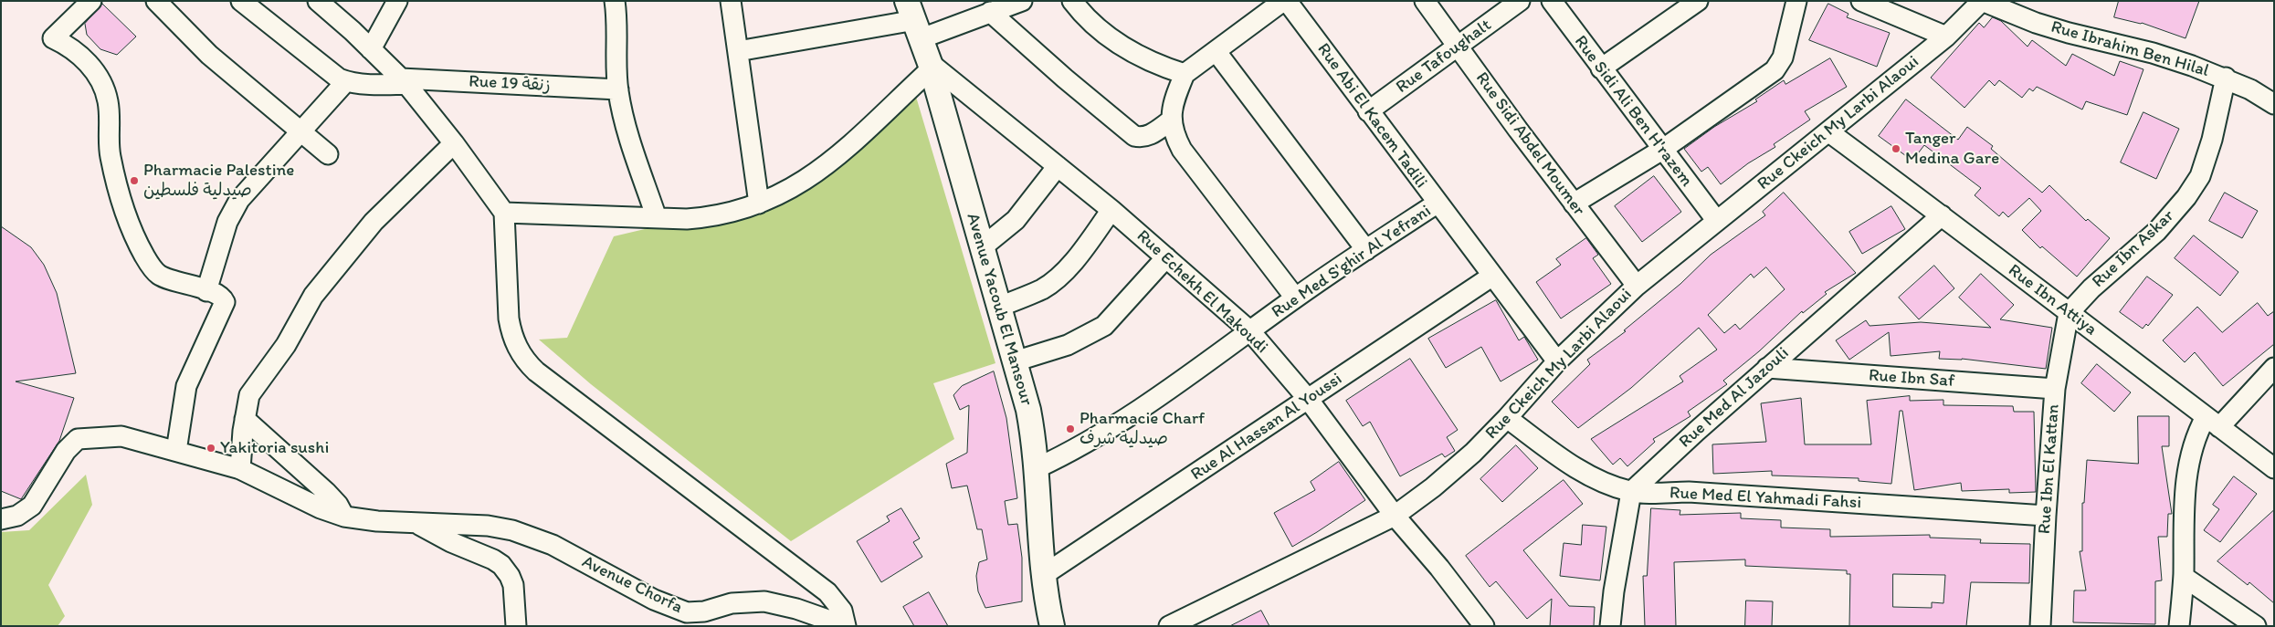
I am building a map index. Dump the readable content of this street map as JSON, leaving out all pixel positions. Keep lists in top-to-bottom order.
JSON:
{
  "streets": {
    "street": [
      "Rue Ibrahim Ben Hilal",
      "Rue Tafoughalt",
      "Rue 19 زنقة",
      "Rue Sidi Ali Ben H'razem",
      "Rue Abi El Kacem Tadili",
      "Rue Ckeich My Larbi Alaoui",
      "Rue Sidi Abdel Moumer",
      "Rue Ibn Askar",
      "Rue Med S'ghir Al Yefrani",
      "Rue Echekh El Makoudi",
      "Rue Ibn Attiya",
      "Avenue Yacoub El Mansour",
      "Rue Ibn Saf",
      "Rue Med Al Jazouli",
      "Rue Al Hassan Al Youssi",
      "Rue Ibn El Kattan",
      "Rue Med El Yahmadi Fahsi",
      "Avenue Chorfa"
    ]
  },
  "crossings": [
    ["Rue Ibrahim Ben Hilal", "Rue Ckeich My Larbi Alaoui"],
    ["Rue Ibrahim Ben Hilal", "Rue Ibn Askar"],
    ["Rue Tafoughalt", "Rue Abi El Kacem Tadili"],
    ["Rue Tafoughalt", "Rue Sidi Abdel Moumer"],
    ["Rue Sidi Ali Ben H'razem", "Rue Ckeich My Larbi Alaoui"],
    ["Rue Abi El Kacem Tadili", "Rue Ckeich My Larbi Alaoui"],
    ["Rue Abi El Kacem Tadili", "Rue Med S'ghir Al Yefrani"],
    ["Rue Abi El Kacem Tadili", "Rue Al Hassan Al Youssi"],
    ["Rue Ckeich My Larbi Alaoui", "Rue Sidi Abdel Moumer"],
    ["Rue Ckeich My Larbi Alaoui", "Rue Echekh El Makoudi"],
    ["Rue Ckeich My Larbi Alaoui", "Rue Ibn Attiya"],
    ["Rue Ckeich My Larbi Alaoui", "Rue Med El Yahmadi Fahsi"],
    ["Rue Ibn Askar", "Rue Ibn Attiya"],
    ["Rue Ibn Askar", "Rue Ibn El Kattan"],
    ["Rue Med S'ghir Al Yefrani", "Rue Echekh El Makoudi"],
    ["Rue Med S'ghir Al Yefrani", "Avenue Yacoub El Mansour"],
    ["Rue Echekh El Makoudi", "Avenue Yacoub El Mansour"],
    ["Rue Echekh El Makoudi", "Rue Al Hassan Al Youssi"],
    ["Rue Ibn Attiya", "Rue Med Al Jazouli"],
    ["Rue Ibn Attiya", "Rue Ibn El Kattan"],
    ["Avenue Yacoub El Mansour", "Rue Al Hassan Al Youssi"],
    ["Rue Ibn Saf", "Rue Med Al Jazouli"],
    ["Rue Ibn Saf", "Rue Ibn El Kattan"],
    ["Rue Med Al Jazouli", "Rue Med El Yahmadi Fahsi"],
    ["Rue Ibn El Kattan", "Rue Med El Yahmadi Fahsi"]
  ],
  "places": [
    "Tanger Medina Gare",
    "Pharmacie Palestine صيدلية فلسطين",
    "Pharmacie Charf صيدلية شرف",
    "Yakitoria sushi"
  ]
}
